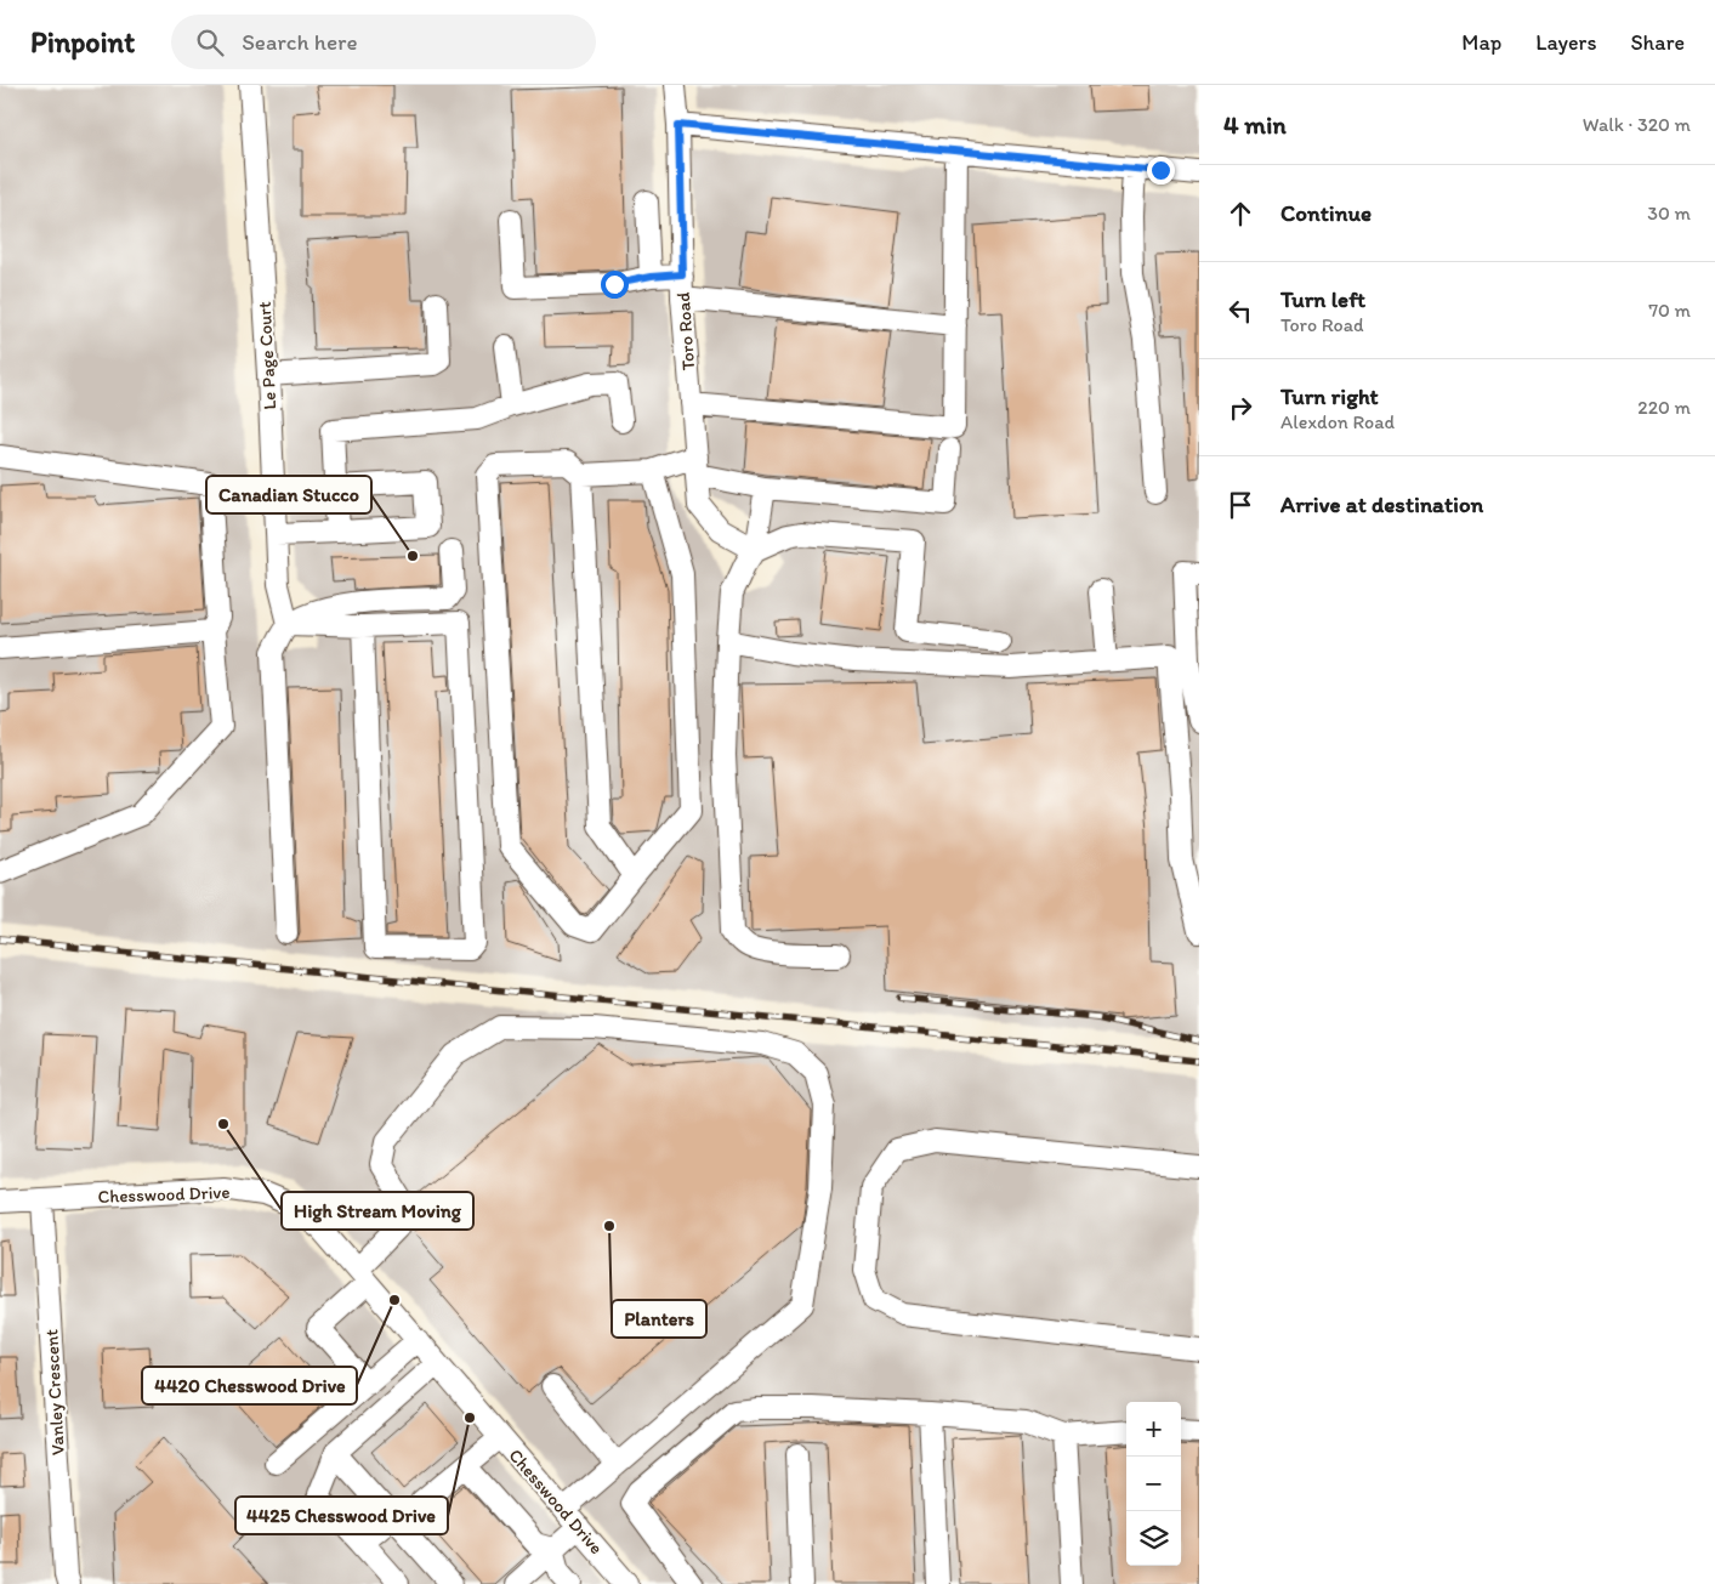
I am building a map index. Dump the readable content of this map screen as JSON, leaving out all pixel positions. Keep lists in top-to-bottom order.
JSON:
{
  "streets": {
    "street": [
      "Toro Road",
      "Le Page Court",
      "Chesswood Drive",
      "Vanley Crescent"
    ]
  },
  "crossings": [
    ["Chesswood Drive", "Vanley Crescent"]
  ],
  "places": [
    "Canadian Stucco",
    "High Stream Moving",
    "Planters",
    "4420 Chesswood Drive",
    "4425 Chesswood Drive"
  ],
  "page": {
    "header": "Pinpoint",
    "search": "Search here",
    "nav": ["Map", "Layers", "Share"],
    "heading": ["4 min", "Walk · 320 m"],
    "list": [
      ["Continue", "30 m"],
      ["Turn left", "Toro Road", "70 m"],
      ["Turn right", "Alexdon Road", "220 m"],
      "Arrive at destination"
    ],
    "map_buttons": ["+", "−"]
  }
}
